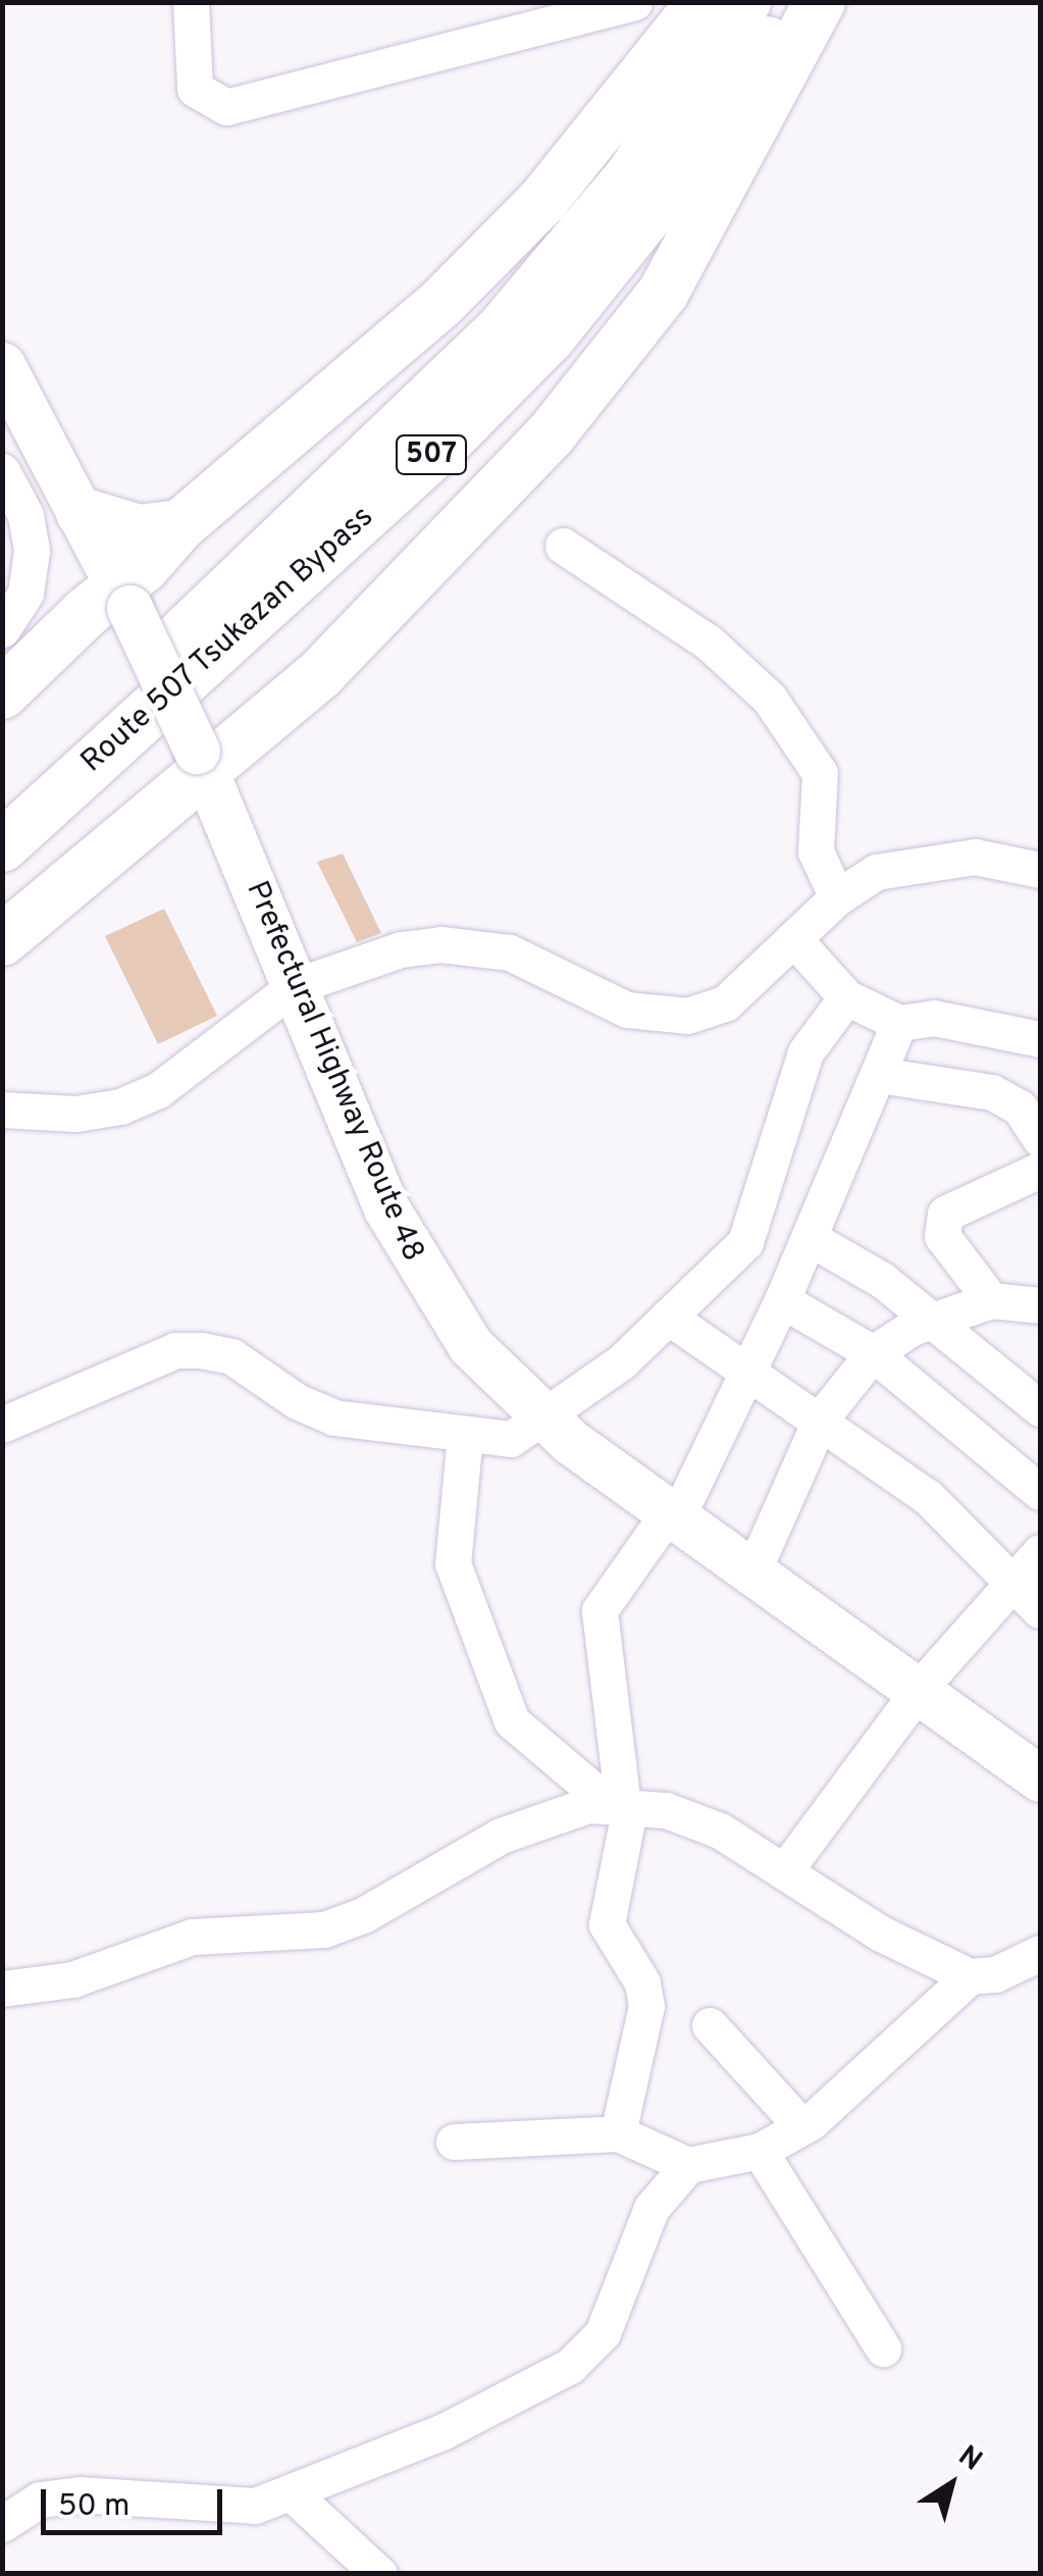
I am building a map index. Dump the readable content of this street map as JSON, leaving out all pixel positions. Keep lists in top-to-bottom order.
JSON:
{
  "streets": {
    "highway": ["507", "Route 507 Tsukazan Bypass"],
    "main road": ["Prefectural Highway Route 48"]
  },
  "scale_bar": "50 m",
  "north": "top right"
}
